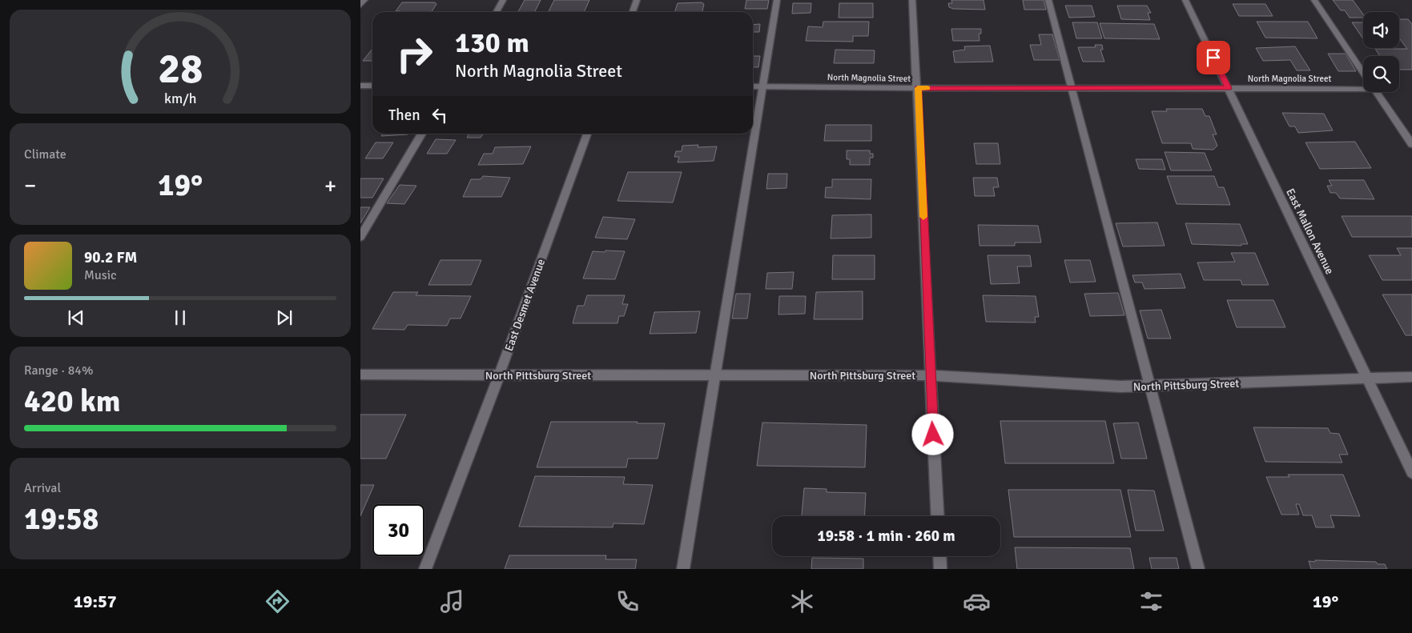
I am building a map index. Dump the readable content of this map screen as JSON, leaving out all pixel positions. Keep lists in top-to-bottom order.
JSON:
{
  "streets": {
    "street": [
      "North Magnolia Street",
      "East Mallon Avenue",
      "East Desmet Avenue",
      "North Pittsburg Street"
    ]
  },
  "crossings": [
    ["North Magnolia Street", "East Mallon Avenue"],
    ["East Mallon Avenue", "North Pittsburg Street"],
    ["East Desmet Avenue", "North Pittsburg Street"]
  ],
  "page": {
    "turn": ["130 m", "North Magnolia Street"],
    "then": "Then",
    "tile": [
      "Climate",
      ["Range · 84%", "420 km"],
      ["Arrival", "19:58"]
    ],
    "heat": ["−", "19°", "+"],
    "song": ["90.2 FM", "Music"],
    "limit": "30",
    "trip": "19:58 · 1 min · 260 m",
    "tabs": ["19:57", "19°"],
    "gauge": ["28", "km/h"]
  }
}
